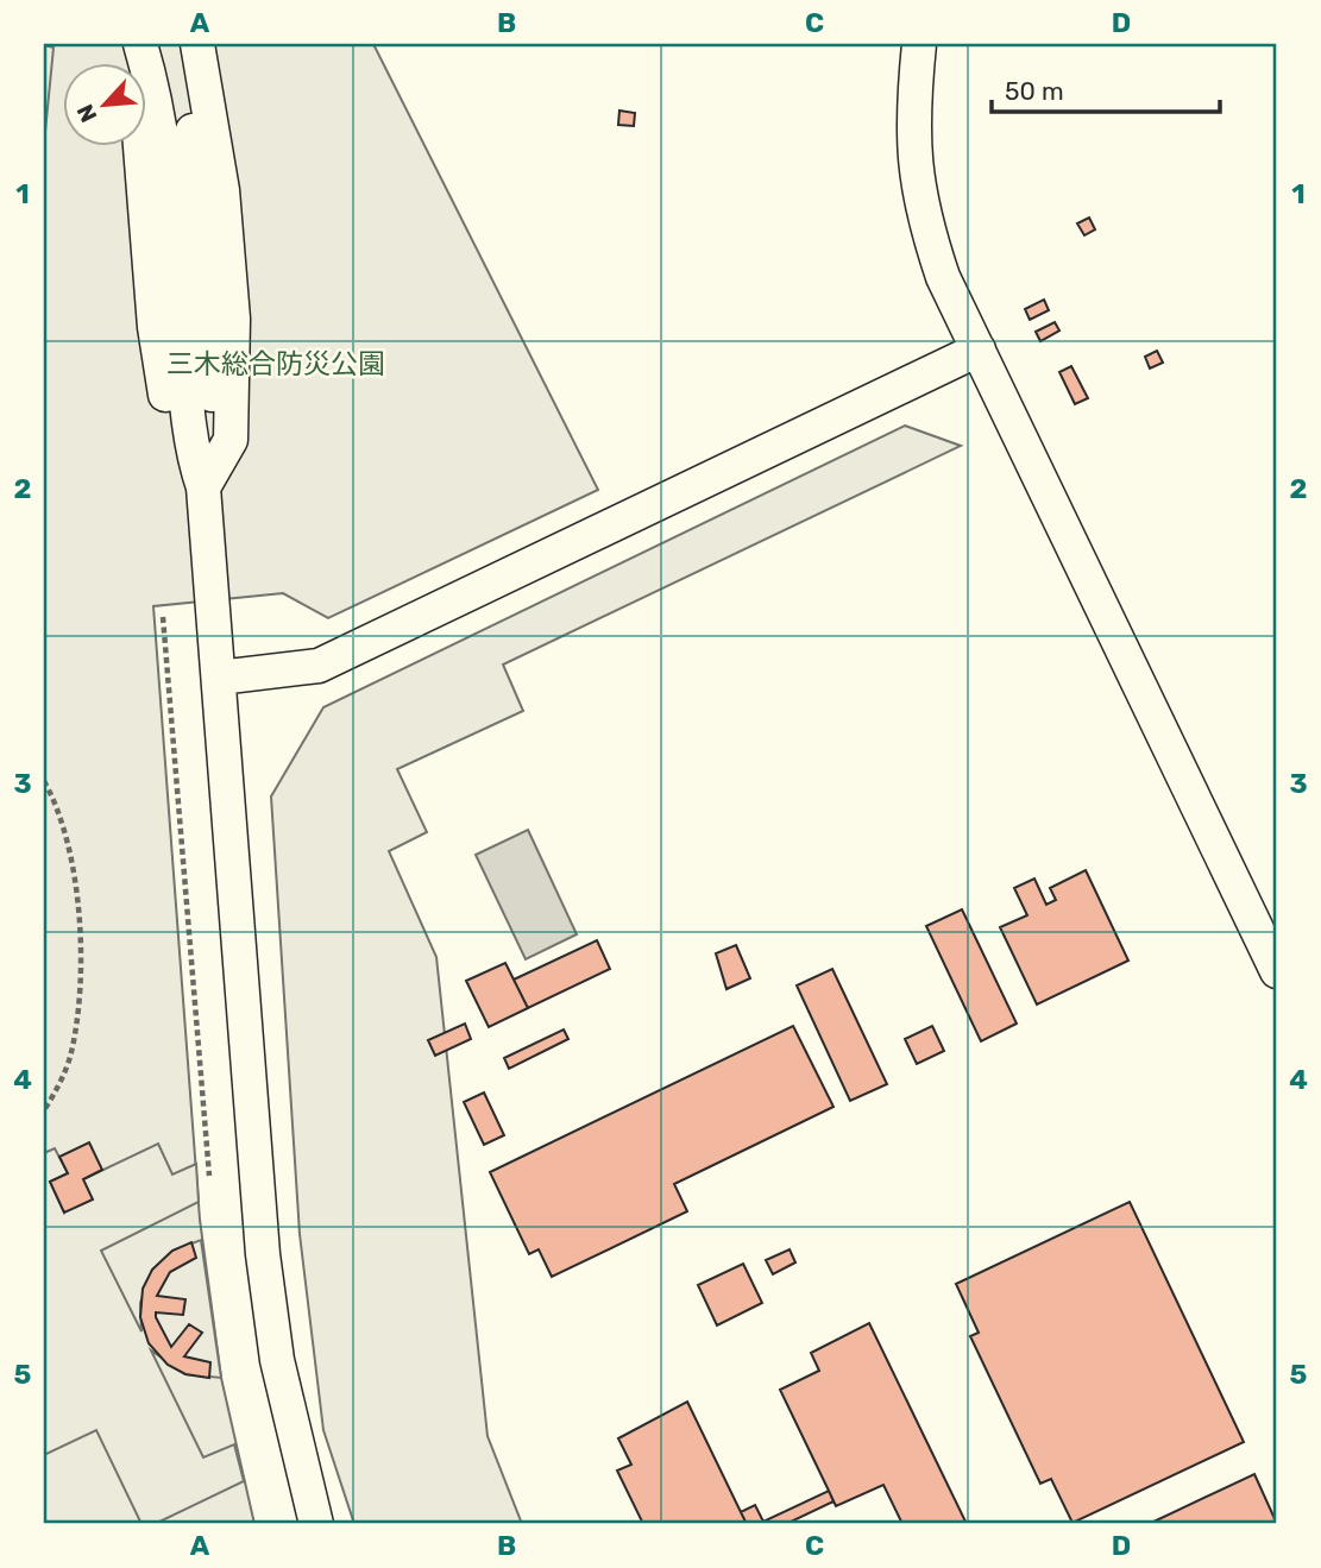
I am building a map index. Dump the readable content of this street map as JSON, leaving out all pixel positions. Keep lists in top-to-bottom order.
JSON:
{
  "parks": ["三木総合防災公園"],
  "scale_bar": "50 m",
  "north": "bottom left",
  "grid": {
    "columns": [
      "A",
      "B",
      "C",
      "D"
    ],
    "rows": [
      "1",
      "2",
      "3",
      "4",
      "5"
    ]
  }
}
